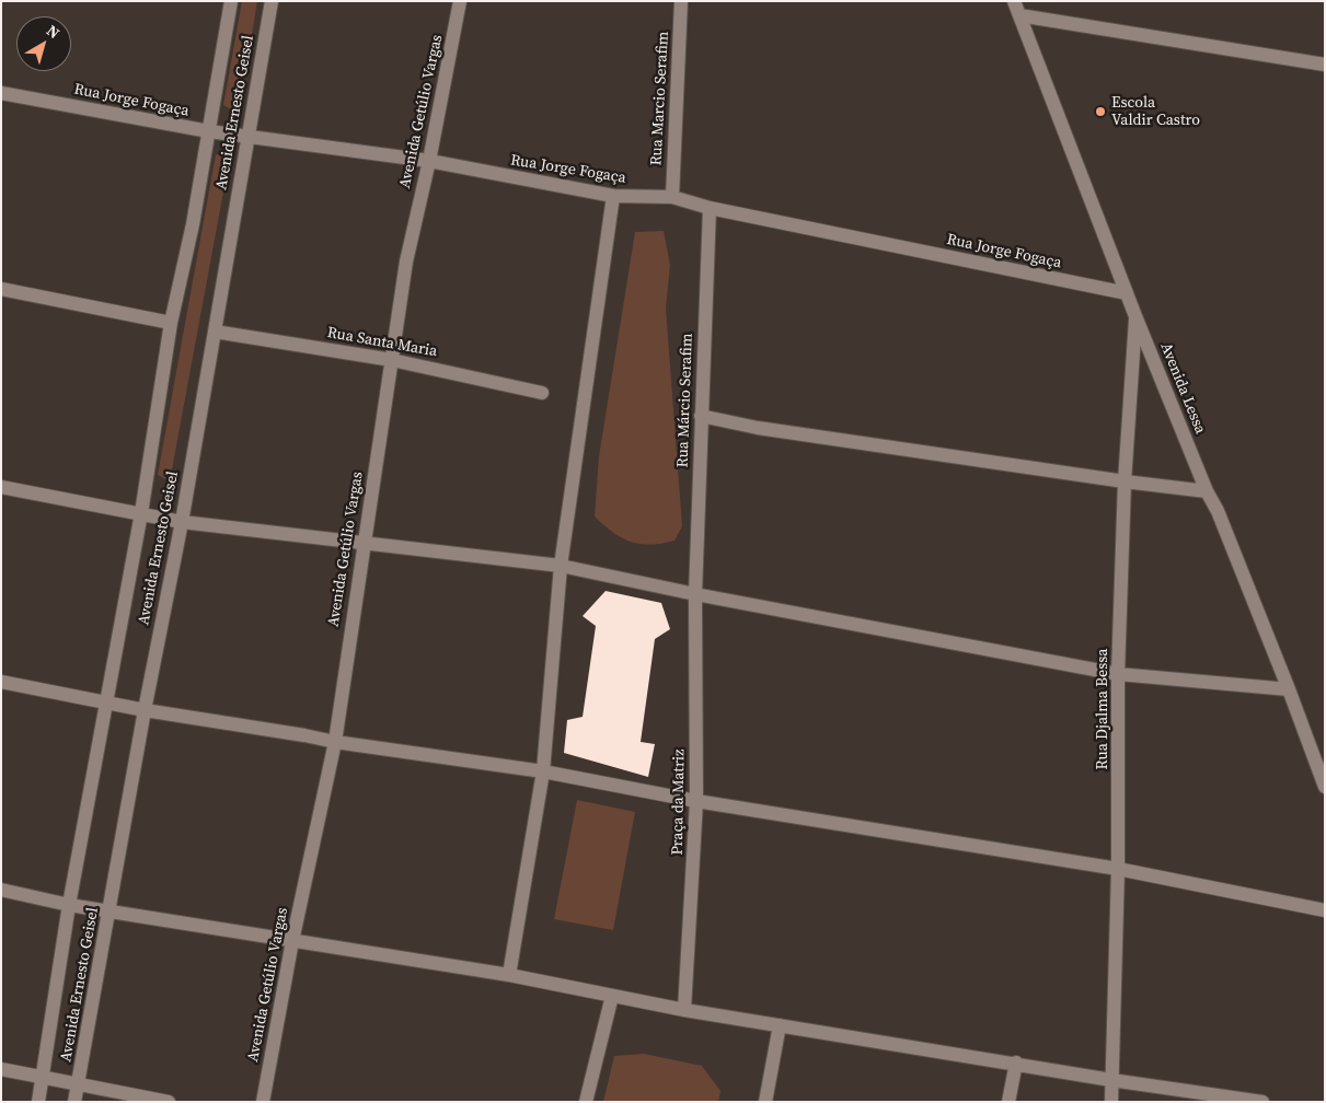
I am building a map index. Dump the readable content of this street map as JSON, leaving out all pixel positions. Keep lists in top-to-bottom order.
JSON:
{
  "streets": {
    "street": [
      "Rua Marcio Serafim",
      "Rua Jorge Fogaça",
      "Avenida Getúlio Vargas",
      "Avenida Ernesto Geisel",
      "Rua Santa Maria",
      "Avenida Lessa",
      "Rua Márcio Serafim",
      "Rua Djalma Bessa",
      "Praça da Matriz"
    ]
  },
  "crossings": [
    ["Rua Marcio Serafim", "Rua Jorge Fogaça"],
    ["Rua Jorge Fogaça", "Avenida Getúlio Vargas"],
    ["Rua Jorge Fogaça", "Avenida Ernesto Geisel"],
    ["Rua Jorge Fogaça", "Avenida Lessa"],
    ["Rua Jorge Fogaça", "Rua Márcio Serafim"],
    ["Avenida Getúlio Vargas", "Rua Santa Maria"],
    ["Avenida Ernesto Geisel", "Rua Santa Maria"],
    ["Avenida Lessa", "Rua Djalma Bessa"],
    ["Rua Márcio Serafim", "Praça da Matriz"]
  ],
  "places": ["Escola Valdir Castro"],
  "north": "top right"
}
